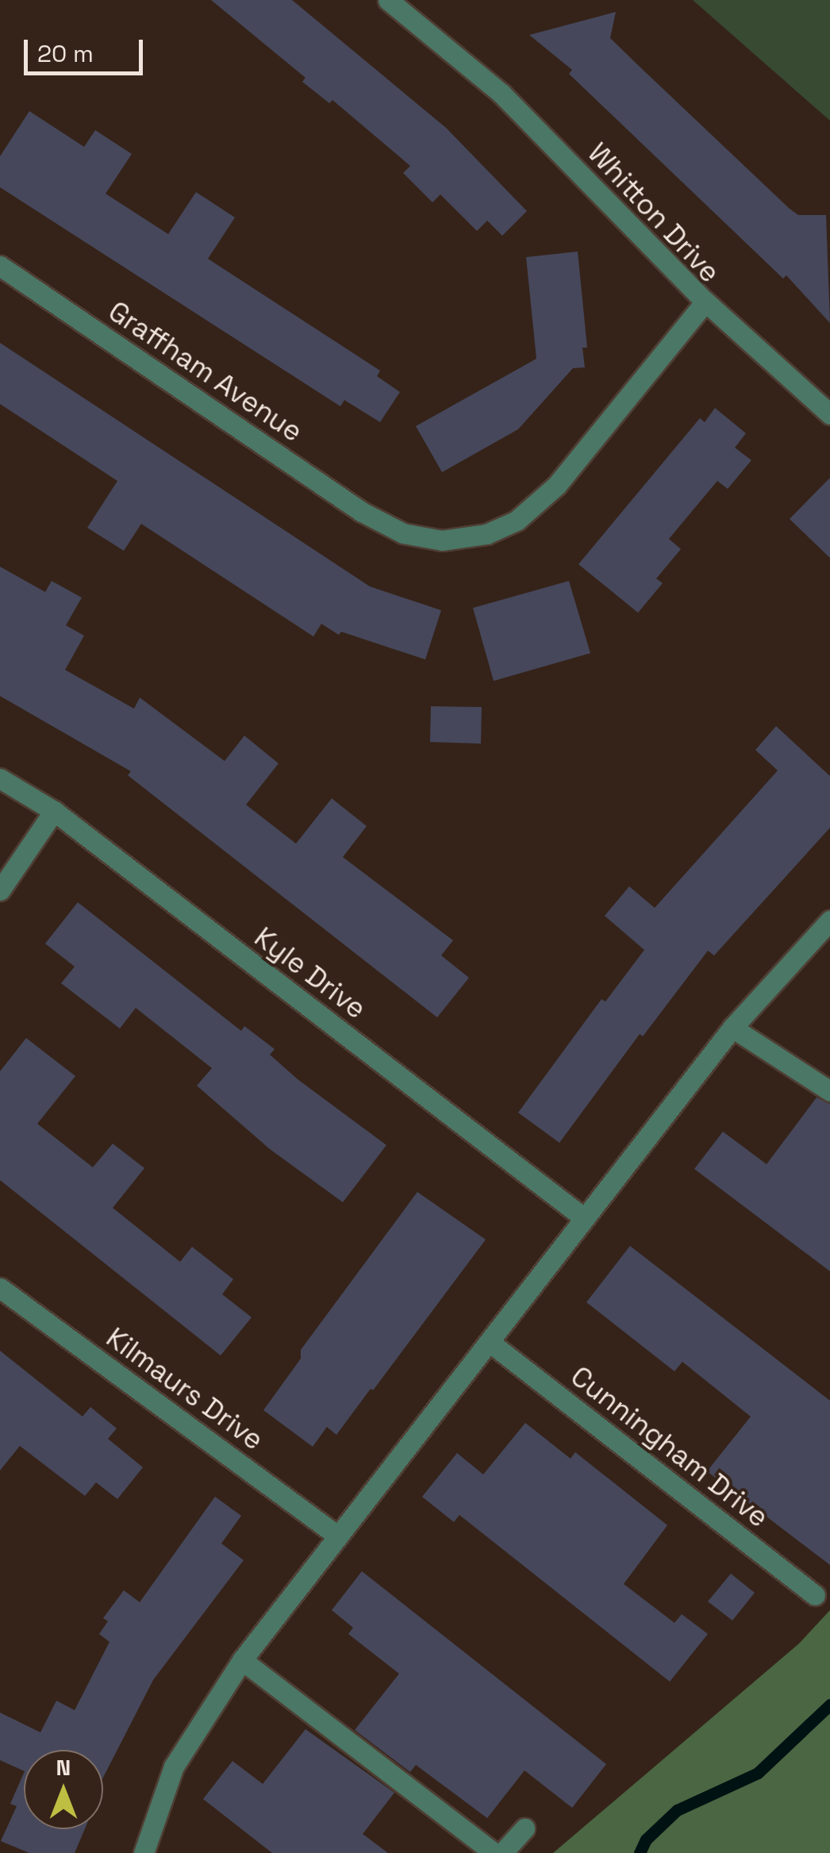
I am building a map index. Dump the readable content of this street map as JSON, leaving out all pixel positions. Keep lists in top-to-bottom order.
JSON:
{
  "streets": {
    "street": [
      "Whitton Drive",
      "Graffham Avenue",
      "Kyle Drive",
      "Kilmaurs Drive",
      "Cunningham Drive"
    ]
  },
  "crossings": [
    ["Whitton Drive", "Graffham Avenue"]
  ],
  "scale_bar": "20 m",
  "north": "top"
}
